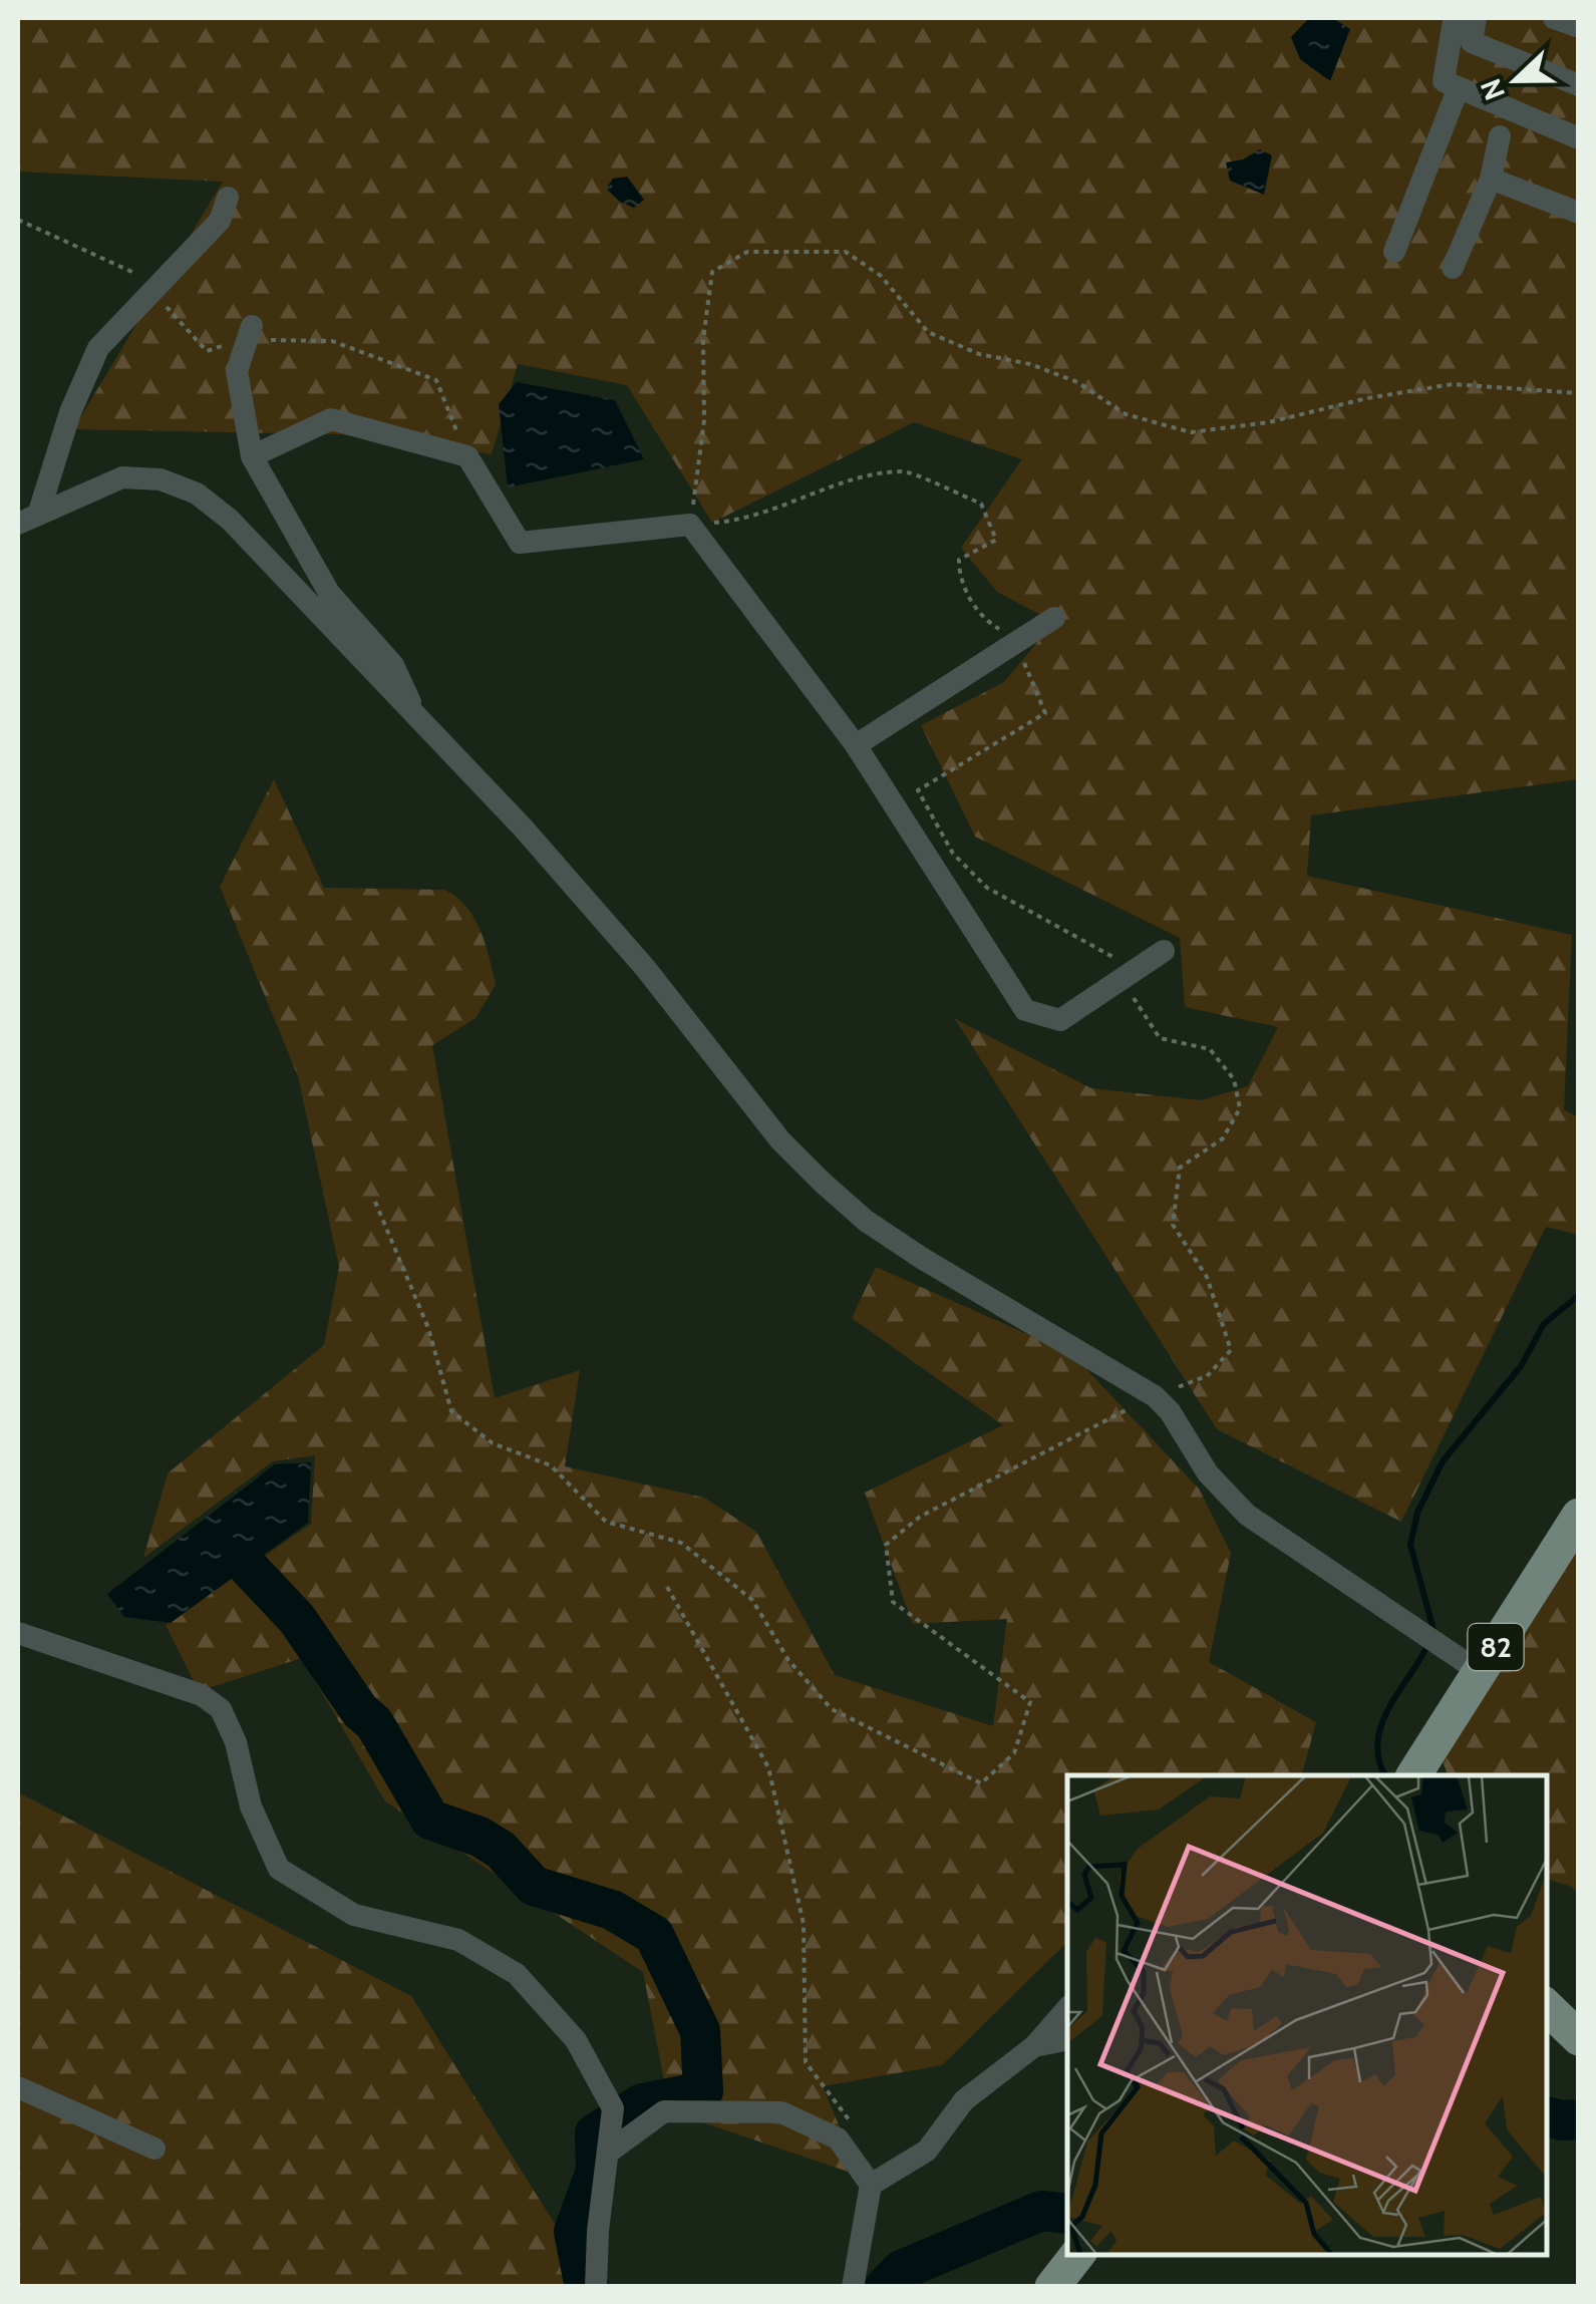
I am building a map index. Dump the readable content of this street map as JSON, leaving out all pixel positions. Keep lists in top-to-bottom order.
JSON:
{
  "streets": {
    "main road": ["82"]
  },
  "north": "left"
}
